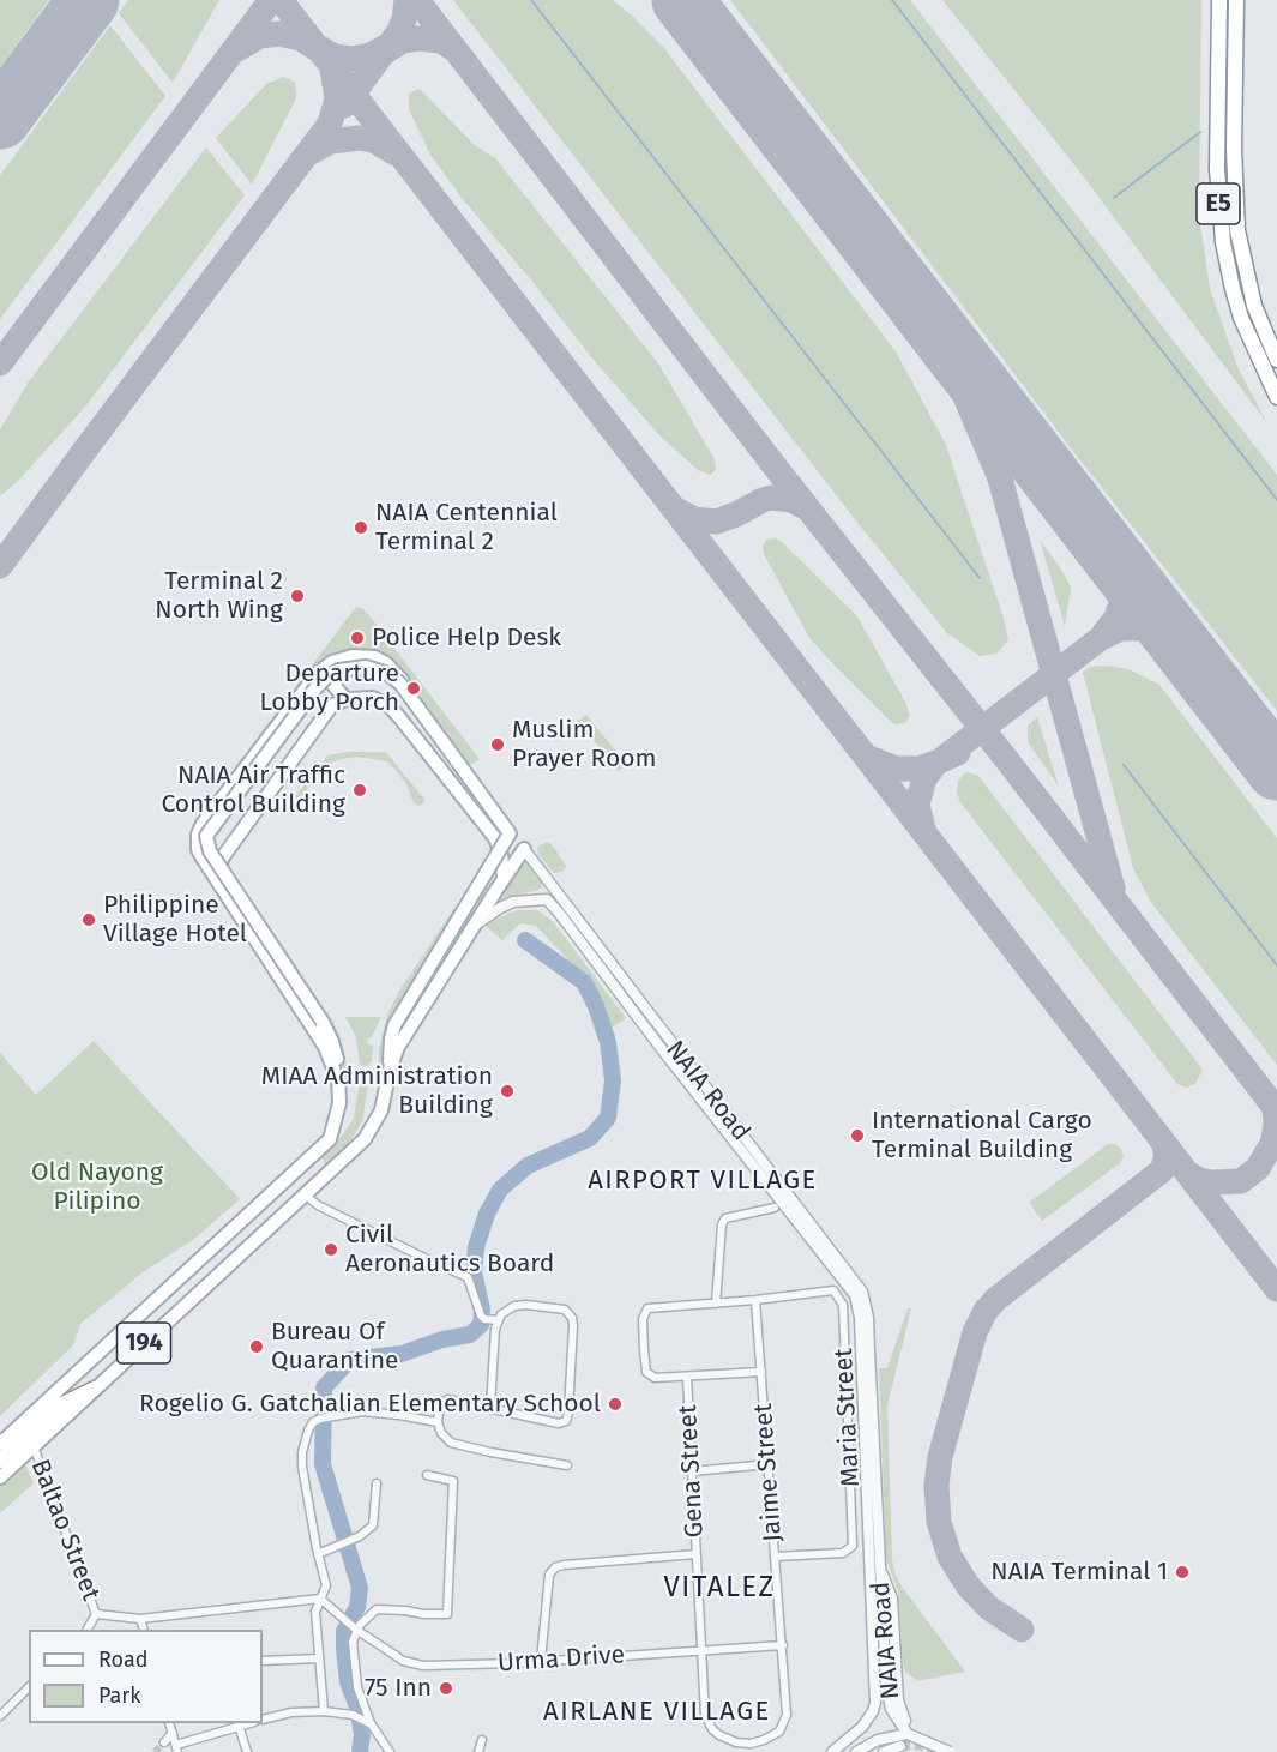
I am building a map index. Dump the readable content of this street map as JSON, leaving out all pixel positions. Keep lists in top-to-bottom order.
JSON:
{
  "streets": {
    "highway": ["E5"],
    "main road": ["NAIA Road", "194"],
    "street": [
      "Maria Street",
      "Gena Street",
      "Jaime Street",
      "Baltao Street",
      "Urma Drive"
    ]
  },
  "crossings": [
    ["NAIA Road", "Baltao Street"],
    ["Maria Street", "Jaime Street"],
    ["Gena Street", "Jaime Street"],
    ["Gena Street", "Urma Drive"],
    ["Jaime Street", "Urma Drive"]
  ],
  "districts": ["AIRPORT VILLAGE", "VITALEZ", "AIRLANE VILLAGE"],
  "parks": ["Old Nayong Pilipino"],
  "places": [
    "NAIA Centennial Terminal 2",
    "Terminal 2 North Wing",
    "Police Help Desk",
    "Departure Lobby Porch",
    "Muslim Prayer Room",
    "NAIA Air Traffic Control Building",
    "Philippine Village Hotel",
    "MIAA Administration Building",
    "International Cargo Terminal Building",
    "Civil Aeronautics Board",
    "Bureau Of Quarantine",
    "Rogelio G. Gatchalian Elementary School",
    "NAIA Terminal 1",
    "75 Inn"
  ],
  "legend": ["Road", "Park"]
}
